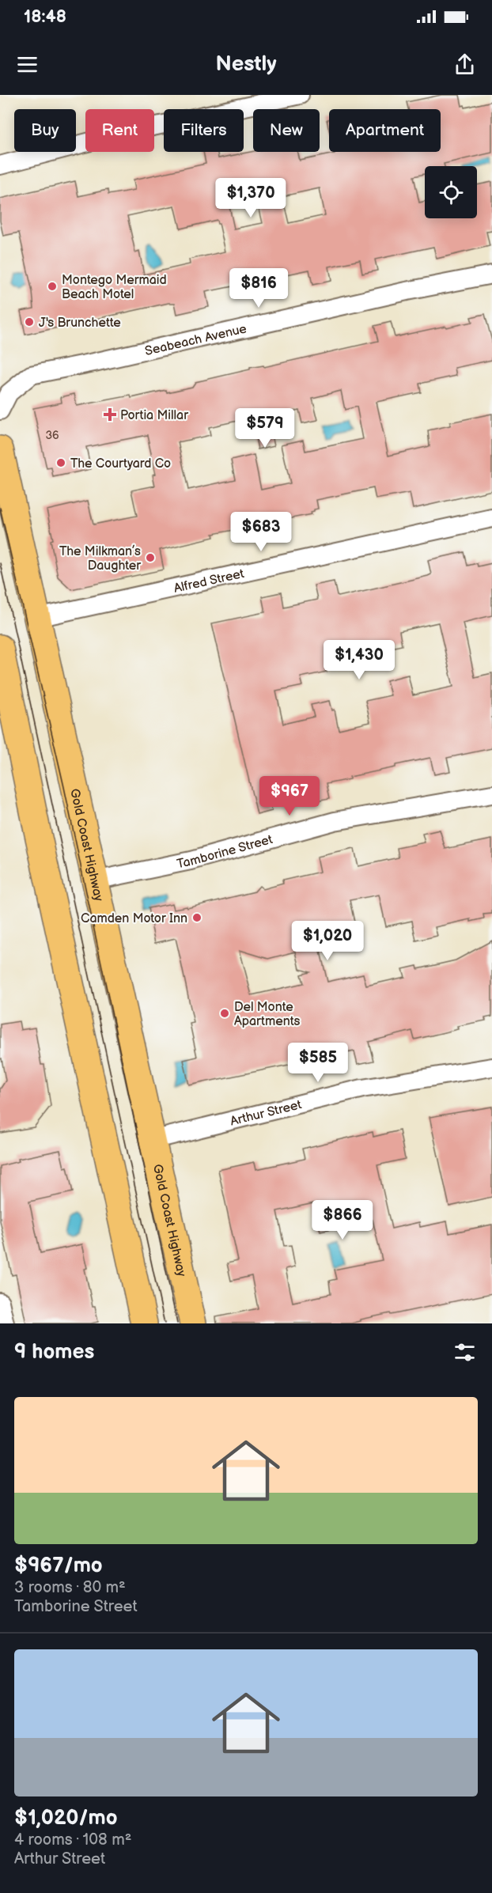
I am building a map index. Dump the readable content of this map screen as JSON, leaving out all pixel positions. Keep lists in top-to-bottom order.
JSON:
{
  "streets": {
    "highway": ["Gold Coast Highway"],
    "street": [
      "Seabeach Avenue",
      "Alfred Street",
      "Tamborine Street",
      "Arthur Street"
    ]
  },
  "crossings": [
    ["Alfred Street", "Gold Coast Highway"],
    ["Gold Coast Highway", "Tamborine Street"],
    ["Gold Coast Highway", "Arthur Street"]
  ],
  "places": {
    "other": [
      "Montego Mermaid Beach Motel",
      "J's Brunchette",
      "The Courtyard Co",
      "The Milkman’s Daughter",
      "Camden Motor Inn",
      "Del Monte Apartments"
    ],
    "health": ["Portia Millar"]
  },
  "house_numbers": ["36"],
  "page": {
    "status": "18:48",
    "header": "Nestly",
    "chip": [
      "Buy",
      "Rent",
      "Filters",
      "New",
      "Apartment"
    ],
    "price": [
      "$1,370",
      "$816",
      "$579",
      "$683",
      "$1,430",
      "$967",
      "$1,020",
      "$585",
      "$866"
    ],
    "heading": "9 homes",
    "list": [
      {
        "name": "$967/mo",
        "note": "3 rooms · 80 m² · Tamborine Street"
      },
      {
        "name": "$1,020/mo",
        "note": "4 rooms · 108 m² · Arthur Street"
      }
    ]
  }
}
